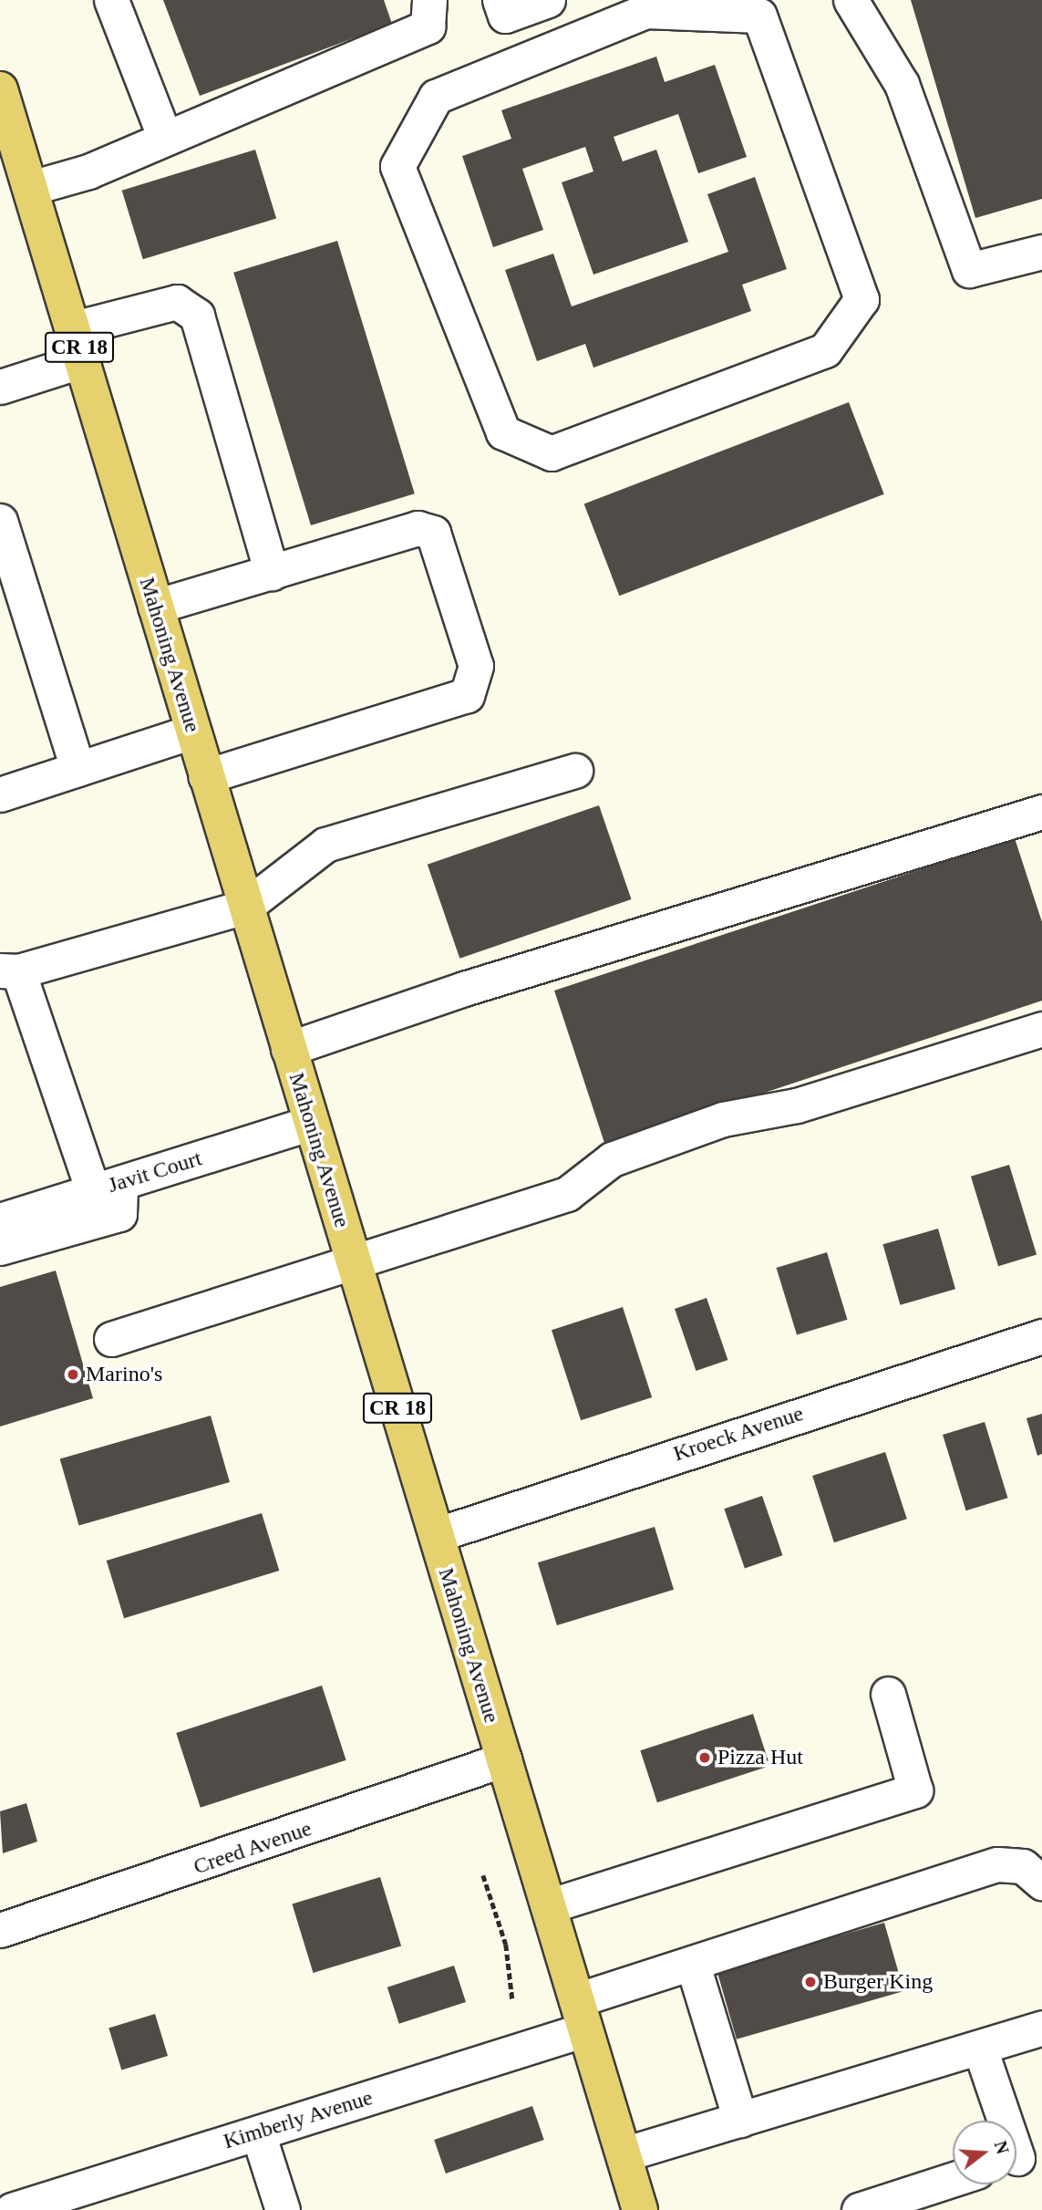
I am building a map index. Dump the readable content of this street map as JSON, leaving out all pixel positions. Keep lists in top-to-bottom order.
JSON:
{
  "streets": {
    "main road": ["CR 18", "Mahoning Avenue"],
    "street": [
      "Javit Court",
      "Kroeck Avenue",
      "Creed Avenue",
      "Kimberly Avenue"
    ]
  },
  "crossings": [
    ["Mahoning Avenue", "Javit Court"],
    ["Mahoning Avenue", "Kroeck Avenue"],
    ["Mahoning Avenue", "Creed Avenue"],
    ["Mahoning Avenue", "Kimberly Avenue"]
  ],
  "places": ["Marino's", "Pizza Hut", "Burger King"],
  "north": "right"
}
